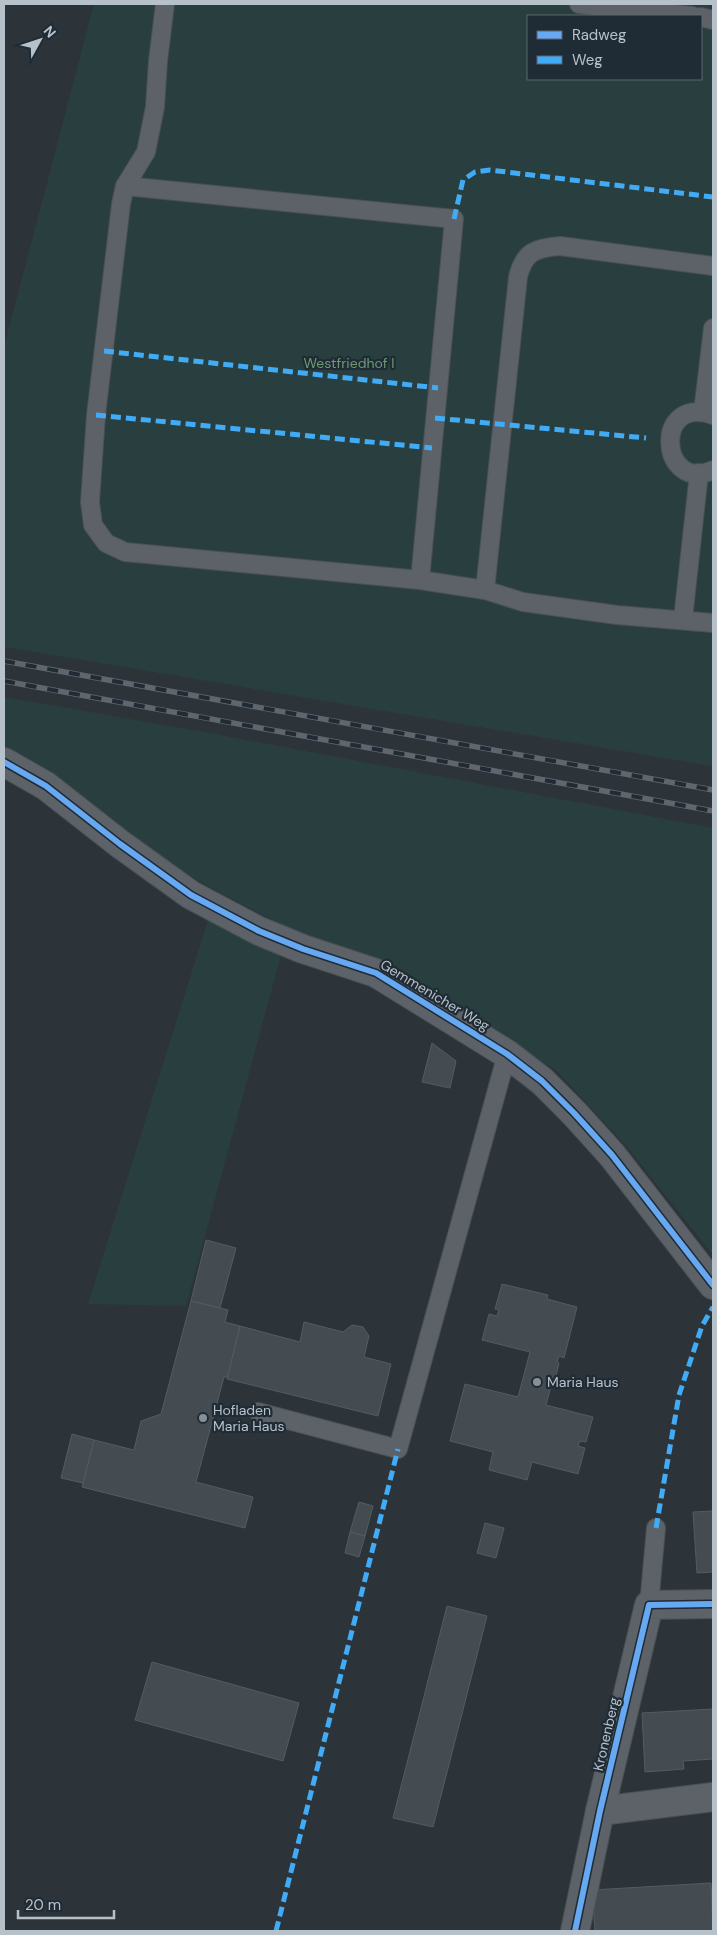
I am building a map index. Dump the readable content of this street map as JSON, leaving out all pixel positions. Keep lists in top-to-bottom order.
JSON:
{
  "streets": {
    "street": ["Gemmenicher Weg", "Kronenberg"]
  },
  "parks": ["Westfriedhof I"],
  "places": ["Maria Haus", "Hofladen Maria Haus"],
  "legend": ["Radweg", "Weg"],
  "scale_bar": "20 m",
  "north": "top right"
}
